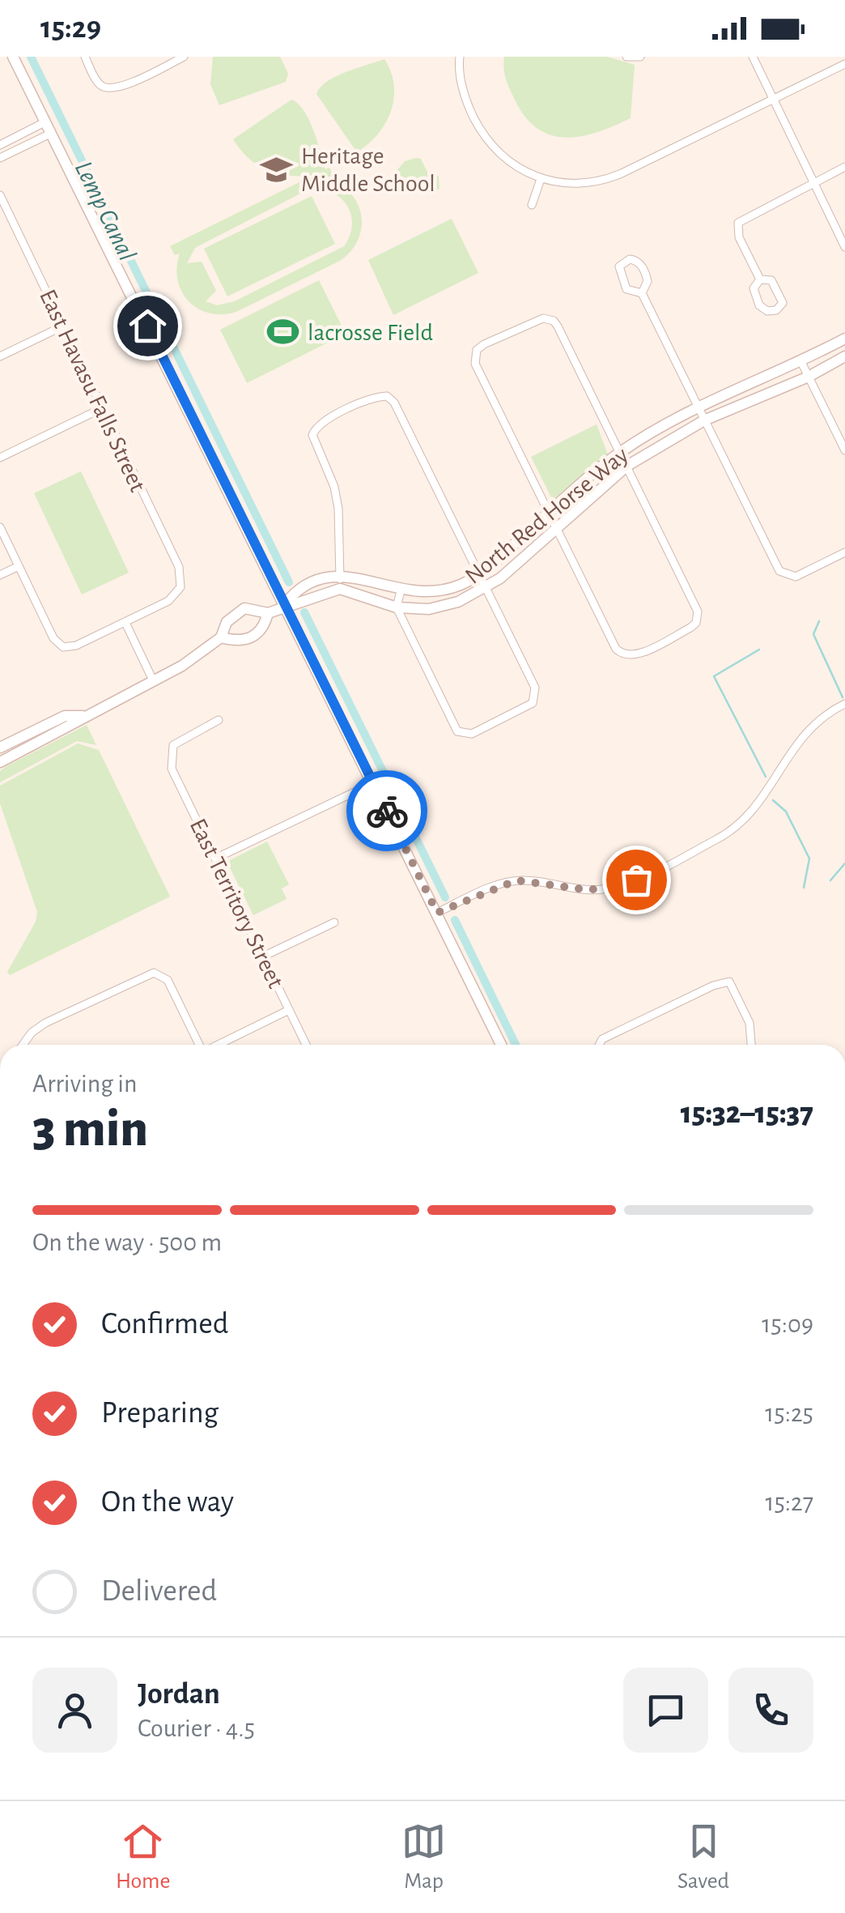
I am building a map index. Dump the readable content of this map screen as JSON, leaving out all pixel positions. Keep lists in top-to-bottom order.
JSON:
{
  "streets": {
    "street": ["East Havasu Falls Street", "North Red Horse Way", "East Territory Street"]
  },
  "water": ["Lemp Canal"],
  "places": {
    "school or university": ["Heritage Middle School"],
    "sports": ["lacrosse Field"]
  },
  "page": {
    "status": "15:29",
    "heading": ["3 min", "Arriving in", "15:32–15:37"],
    "panel": ["Jordan", "Courier · 4.5"],
    "bar": "On the way · 500 m",
    "list": [
      ["Confirmed", "15:09"],
      ["Preparing", "15:25"],
      ["On the way", "15:27"],
      "Delivered"
    ],
    "tabs": ["Home", "Map", "Saved"]
  }
}
